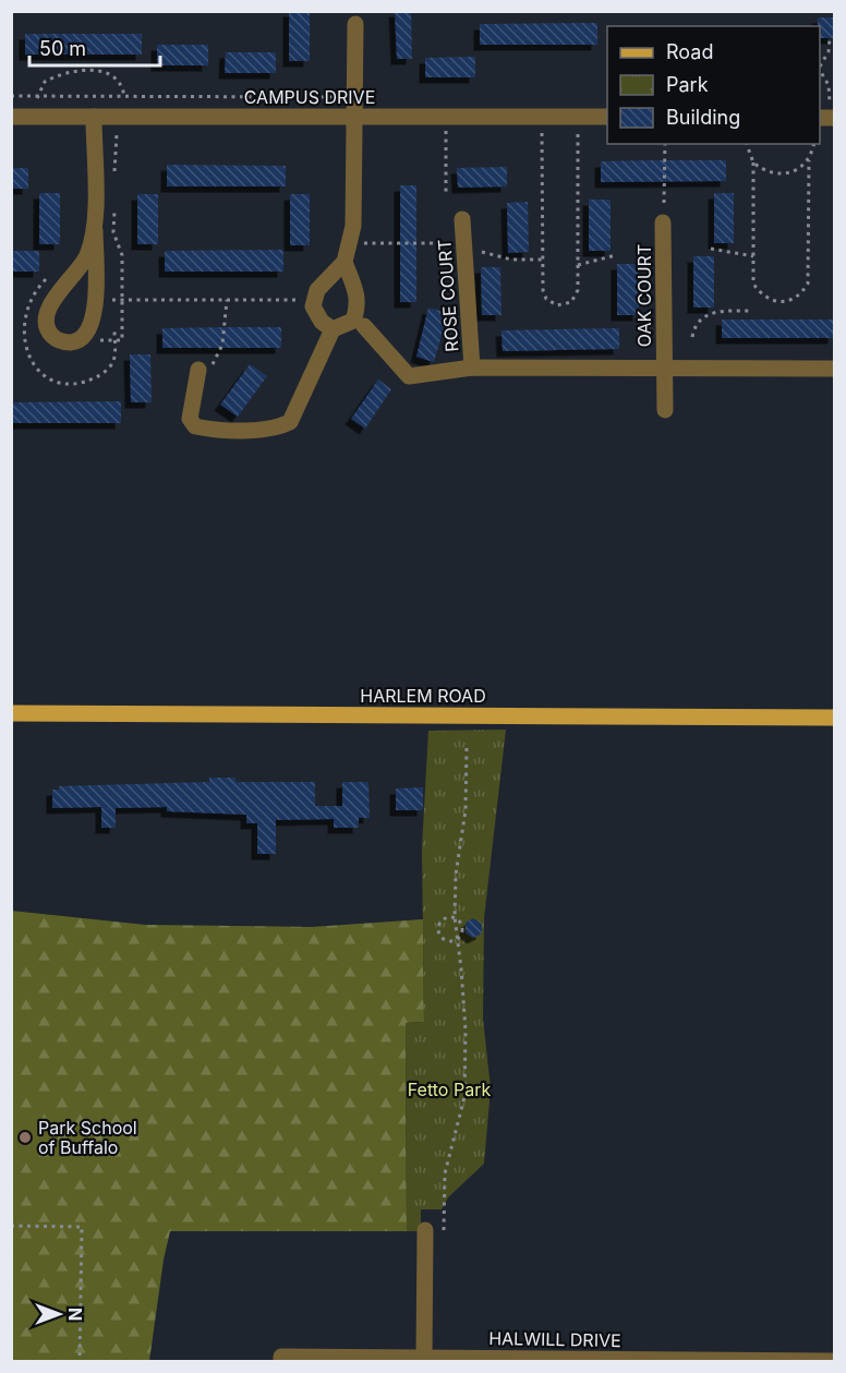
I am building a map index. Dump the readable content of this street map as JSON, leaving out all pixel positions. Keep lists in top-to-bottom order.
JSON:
{
  "streets": {
    "main road": ["HARLEM ROAD"],
    "street": [
      "CAMPUS DRIVE",
      "ROSE COURT",
      "OAK COURT",
      "HALWILL DRIVE"
    ]
  },
  "parks": ["Fetto Park"],
  "places": ["Park School of Buffalo"],
  "legend": ["Road", "Park", "Building"],
  "scale_bar": "50 m",
  "north": "right"
}
